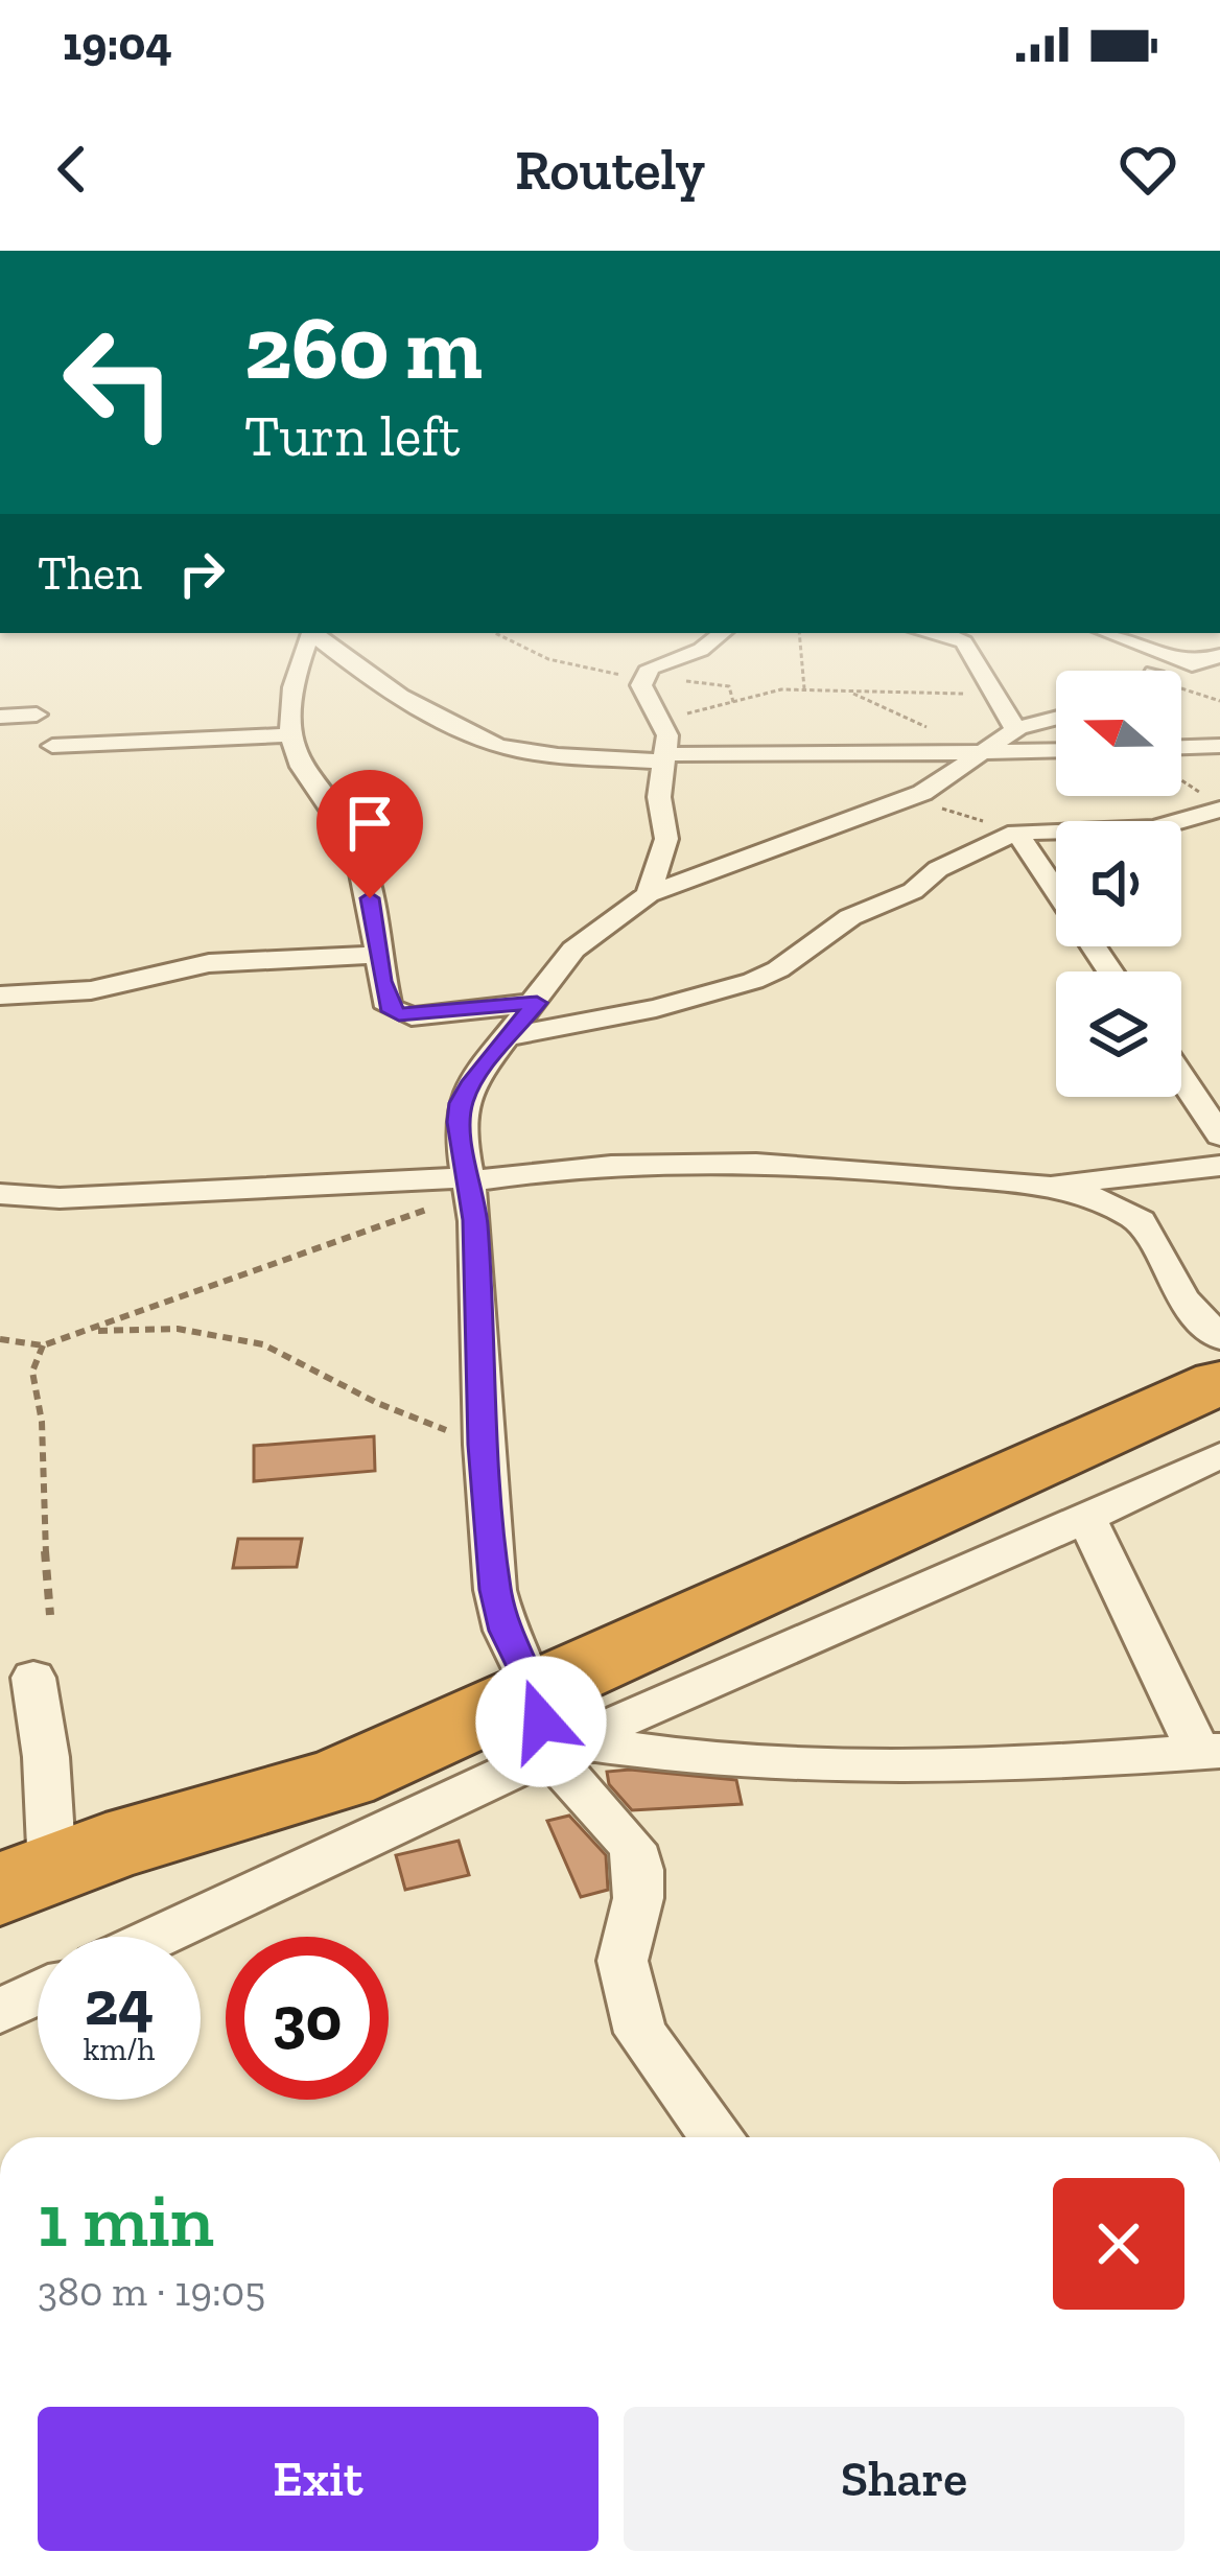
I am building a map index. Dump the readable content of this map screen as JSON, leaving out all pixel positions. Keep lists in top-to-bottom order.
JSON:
{
  "north": "left",
  "page": {
    "status": "19:04",
    "header": "Routely",
    "turn": ["260 m", "Turn left"],
    "then": "Then",
    "speed": "24 km/h",
    "limit": "30",
    "heading": ["1 min", "380 m · 19:05"],
    "buttons": ["Exit", "Share"]
  }
}
